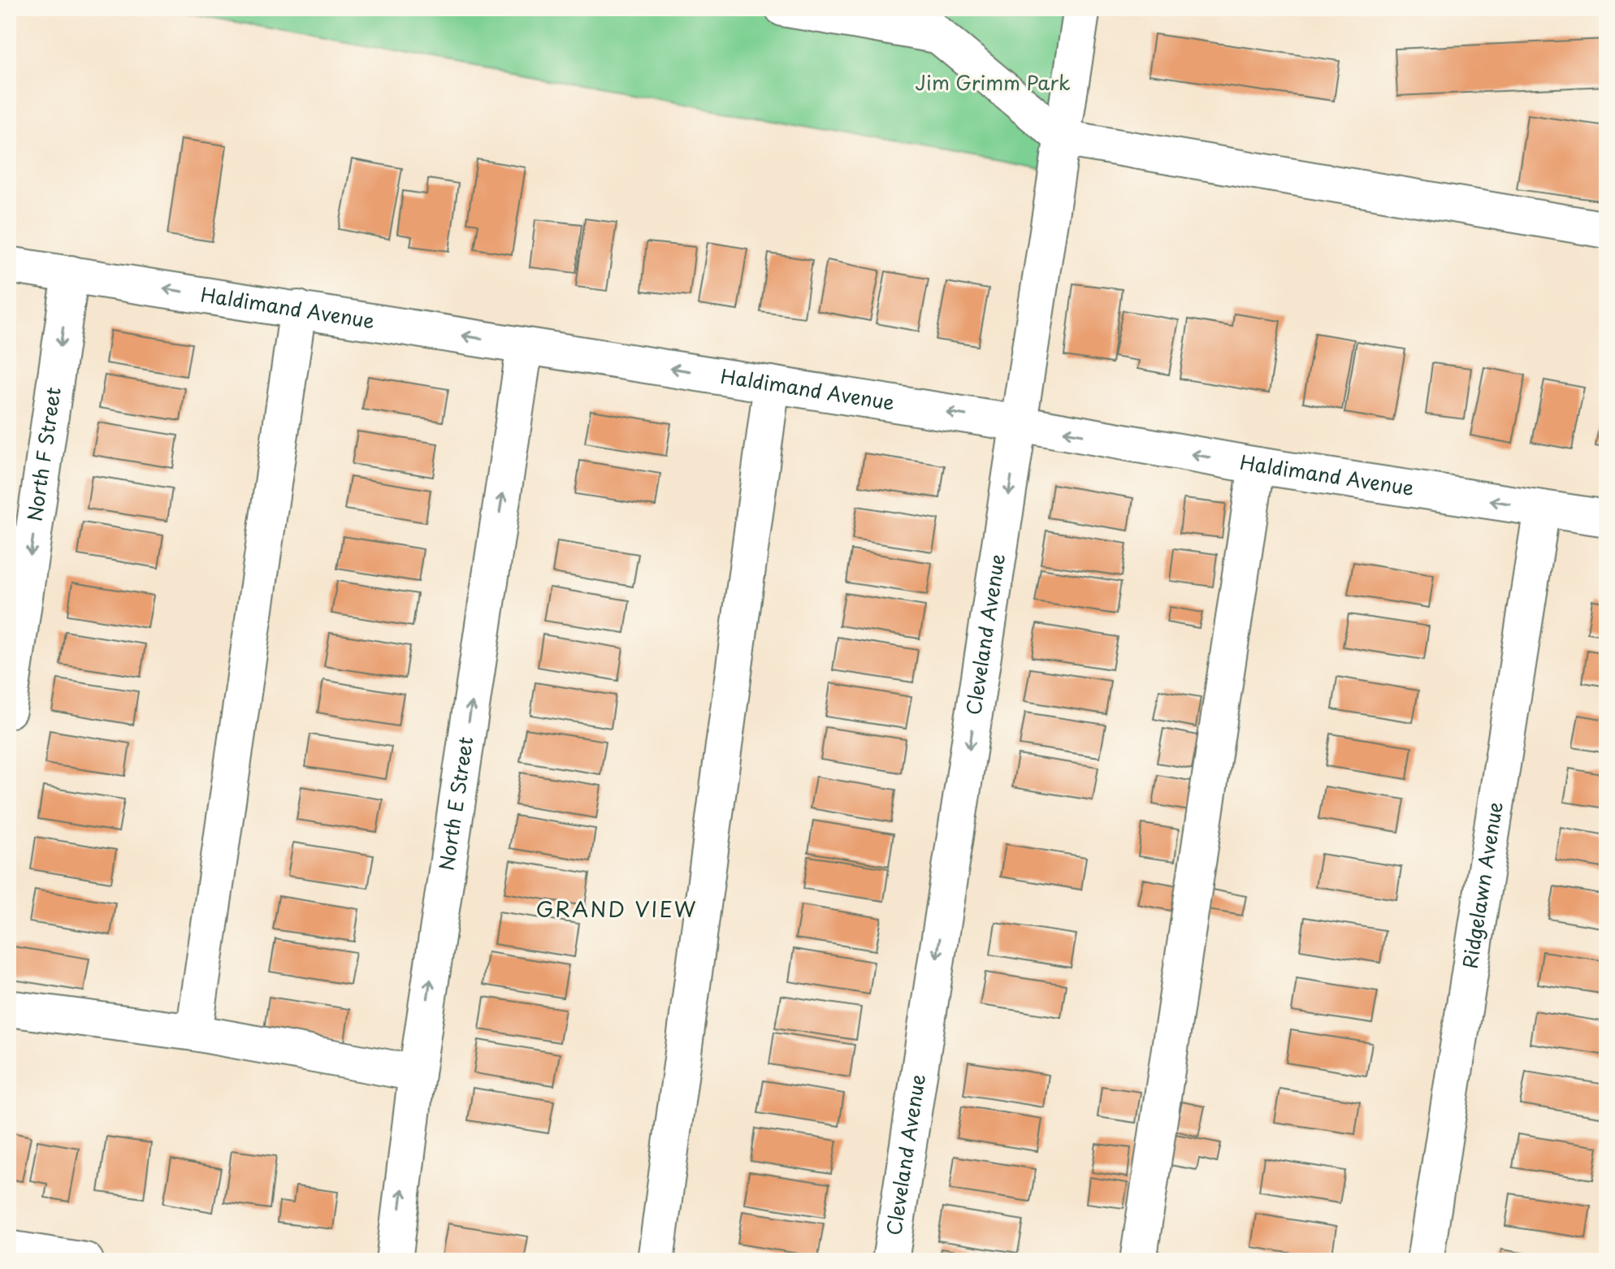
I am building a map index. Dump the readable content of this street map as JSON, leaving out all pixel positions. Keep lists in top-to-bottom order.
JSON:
{
  "streets": {
    "street": [
      "Haldimand Avenue",
      "North F Street",
      "Cleveland Avenue",
      "North E Street",
      "Ridgelawn Avenue"
    ]
  },
  "crossings": [
    ["Haldimand Avenue", "North F Street"],
    ["Haldimand Avenue", "Cleveland Avenue"],
    ["Haldimand Avenue", "North E Street"],
    ["Haldimand Avenue", "Ridgelawn Avenue"]
  ],
  "districts": ["GRAND VIEW"],
  "parks": ["Jim Grimm Park"]
}
